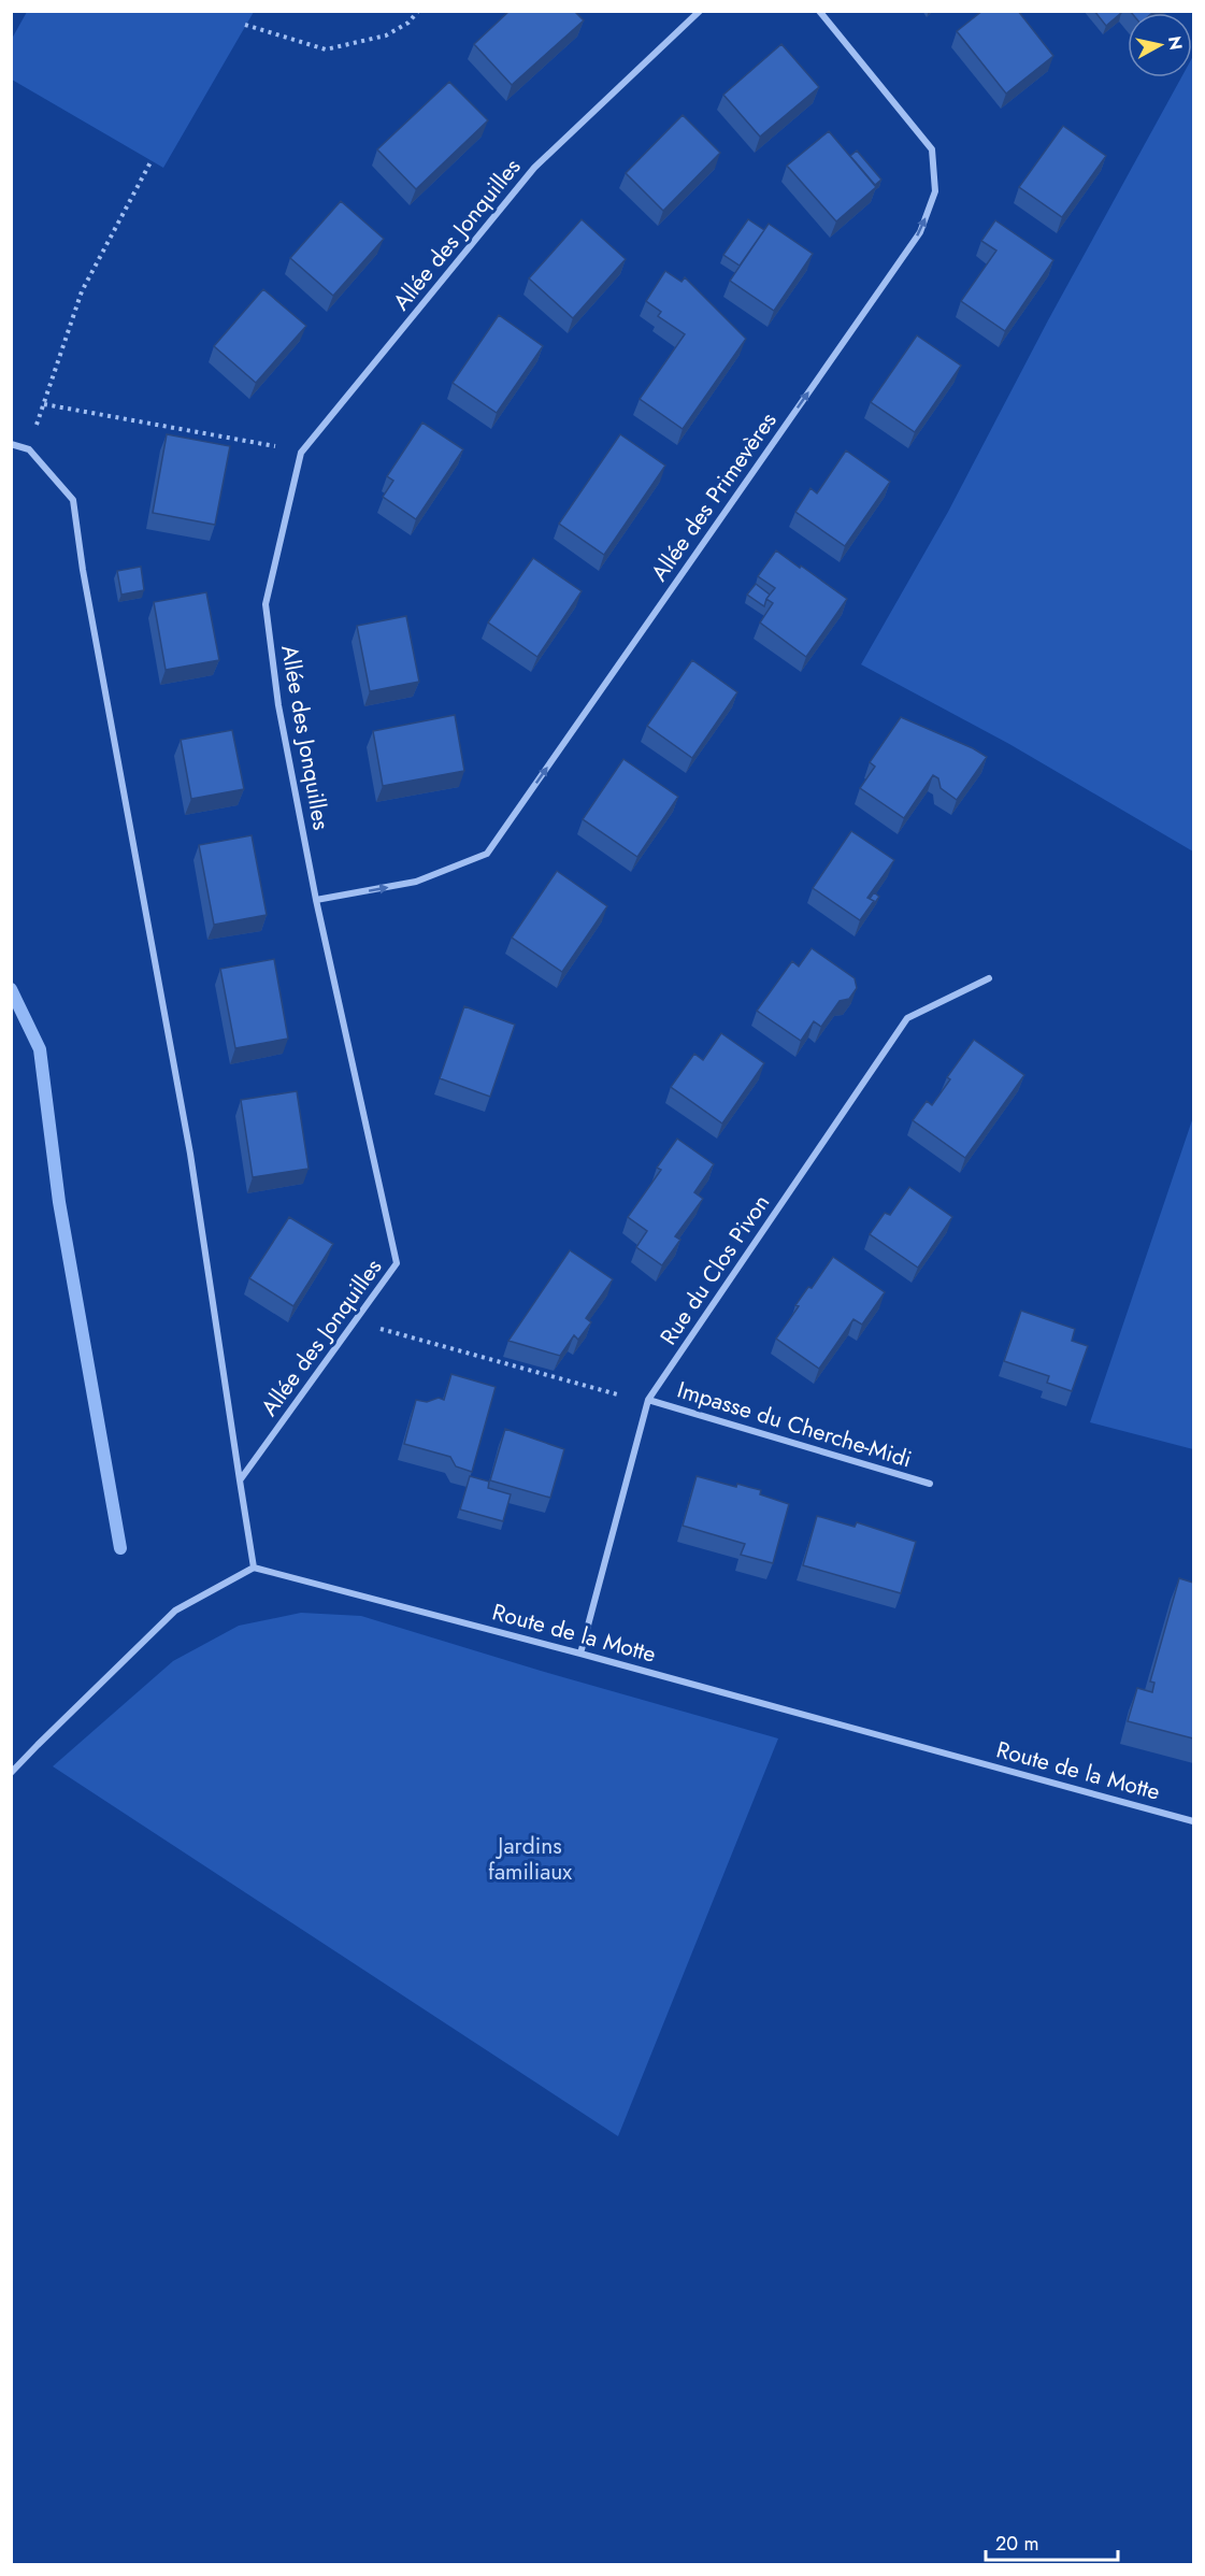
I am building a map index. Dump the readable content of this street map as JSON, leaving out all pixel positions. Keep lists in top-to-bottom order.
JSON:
{
  "streets": {
    "street": [
      "Allée des Jonquilles",
      "Allée des Primevères",
      "Rue du Clos Pivon",
      "Impasse du Cherche-Midi",
      "Route de la Motte"
    ]
  },
  "crossings": [
    ["Allée des Jonquilles", "Allée des Primevères"],
    ["Rue du Clos Pivon", "Impasse du Cherche-Midi"],
    ["Rue du Clos Pivon", "Route de la Motte"]
  ],
  "one_way": ["Allée des Primevères"],
  "parks": ["Jardins familiaux"],
  "scale_bar": "20 m",
  "north": "right"
}
